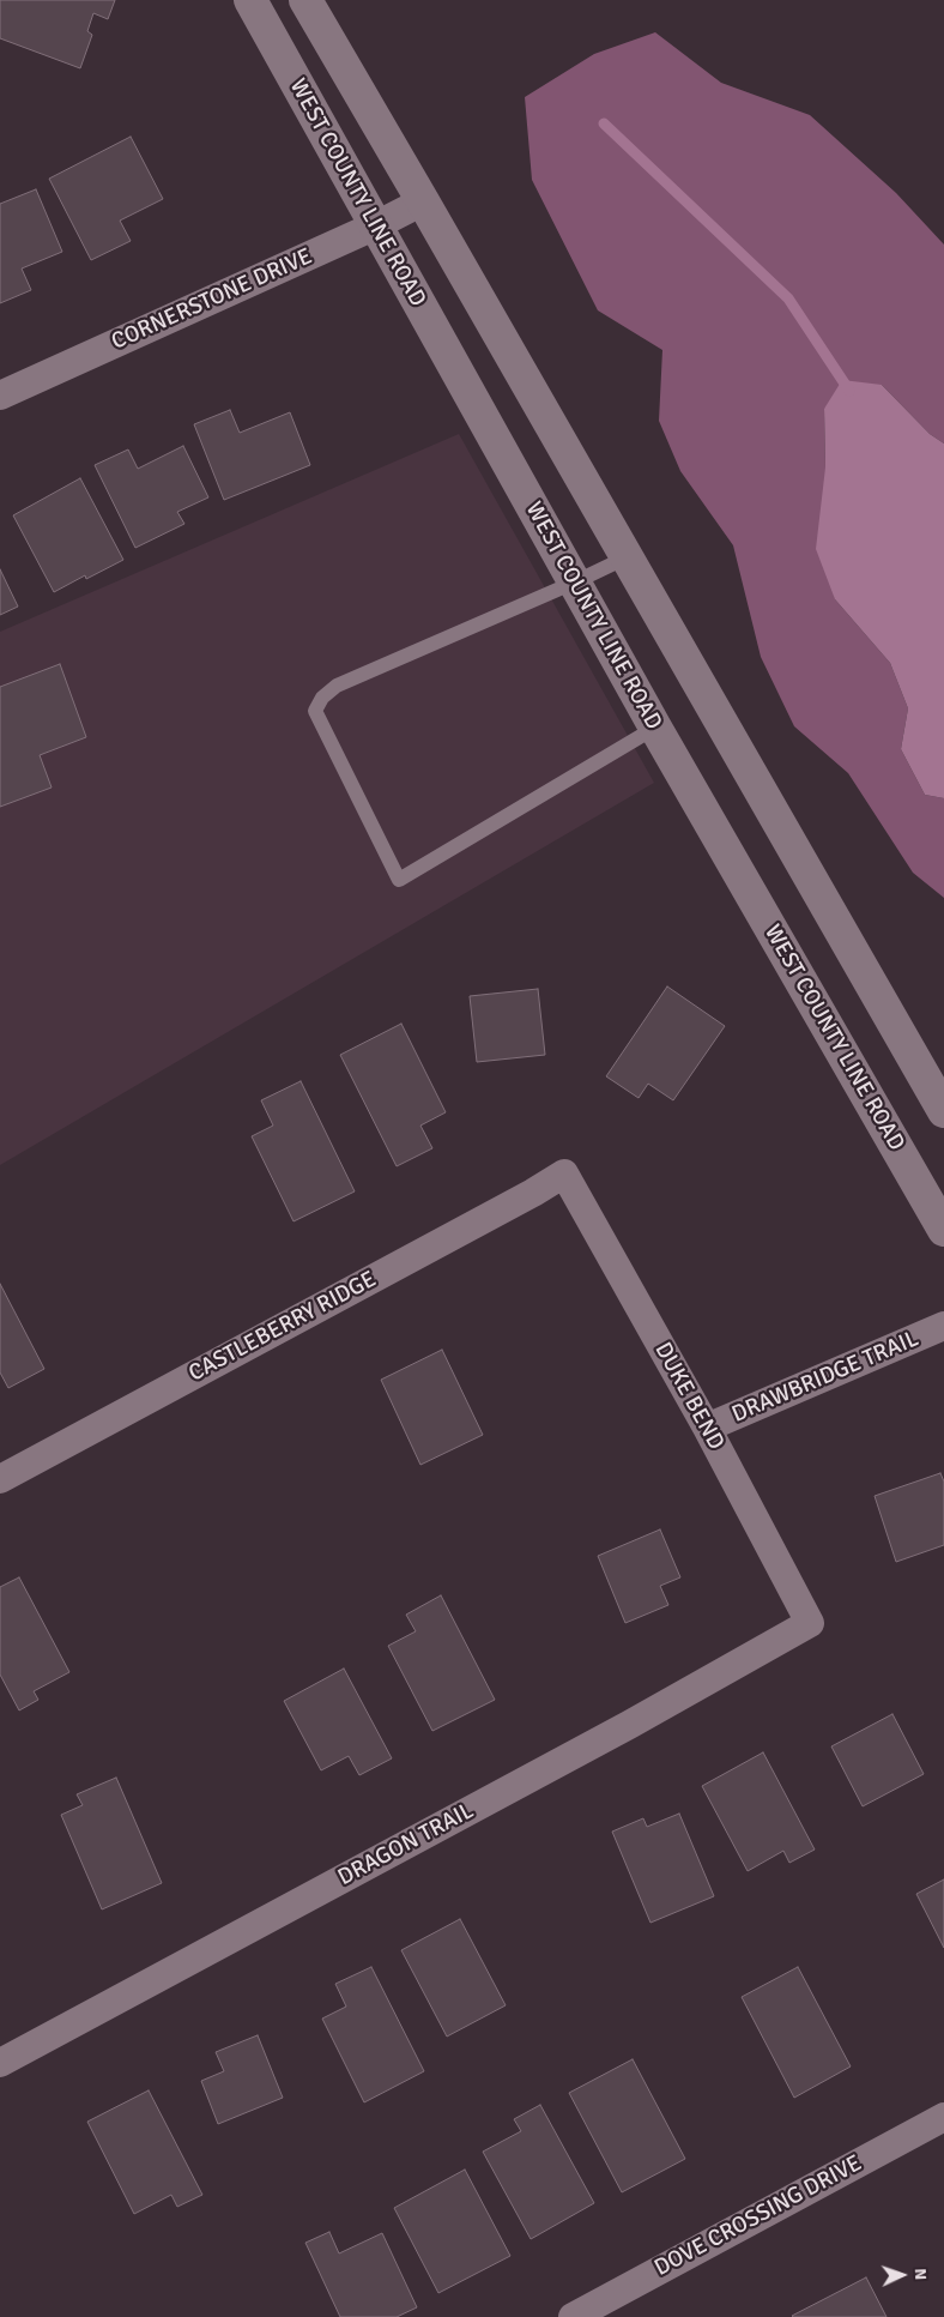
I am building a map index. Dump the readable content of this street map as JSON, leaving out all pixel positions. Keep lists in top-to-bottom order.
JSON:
{
  "streets": {
    "main road": ["WEST COUNTY LINE ROAD"],
    "street": [
      "CORNERSTONE DRIVE",
      "CASTLEBERRY RIDGE",
      "DRAWBRIDGE TRAIL",
      "DUKE BEND",
      "DRAGON TRAIL",
      "DOVE CROSSING DRIVE"
    ]
  },
  "crossings": [
    ["WEST COUNTY LINE ROAD", "CORNERSTONE DRIVE"],
    ["CASTLEBERRY RIDGE", "DUKE BEND"],
    ["DRAWBRIDGE TRAIL", "DUKE BEND"],
    ["DUKE BEND", "DRAGON TRAIL"]
  ],
  "north": "right"
}
